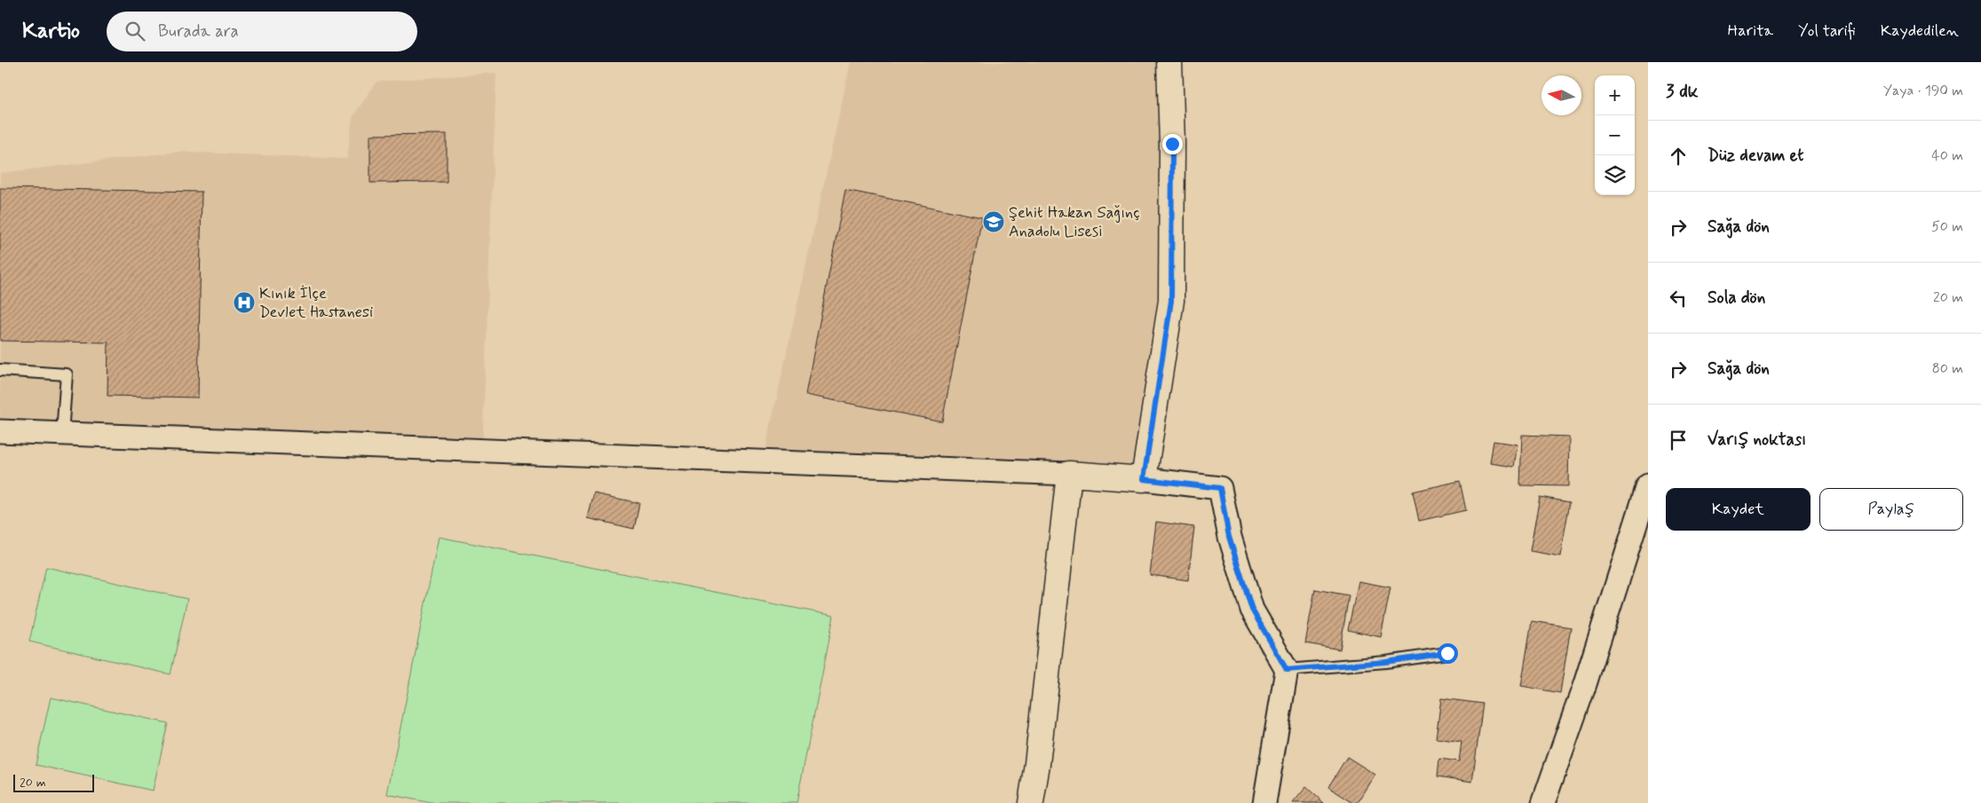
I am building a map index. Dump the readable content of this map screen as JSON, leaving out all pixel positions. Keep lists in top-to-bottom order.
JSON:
{
  "places": {
    "school or university": ["Şehit Hakan Sağınç Anadolu Lisesi"],
    "hospital": ["Kınık İlçe Devlet Hastanesi"]
  },
  "scale_bar": "20 m",
  "north": "left",
  "page": {
    "header": "Kartio",
    "search": "Burada ara",
    "nav": ["Harita", "Yol tarifi", "Kaydedilen"],
    "heading": ["3 dk", "Yaya · 190 m"],
    "map_buttons": ["+", "−"],
    "list": [
      ["Düz devam et", "40 m"],
      ["Sağa dön", "50 m"],
      ["Sola dön", "20 m"],
      ["Sağa dön", "80 m"],
      "Varış noktası"
    ],
    "buttons": ["Kaydet", "Paylaş"],
    "scale": "20 m"
  }
}
